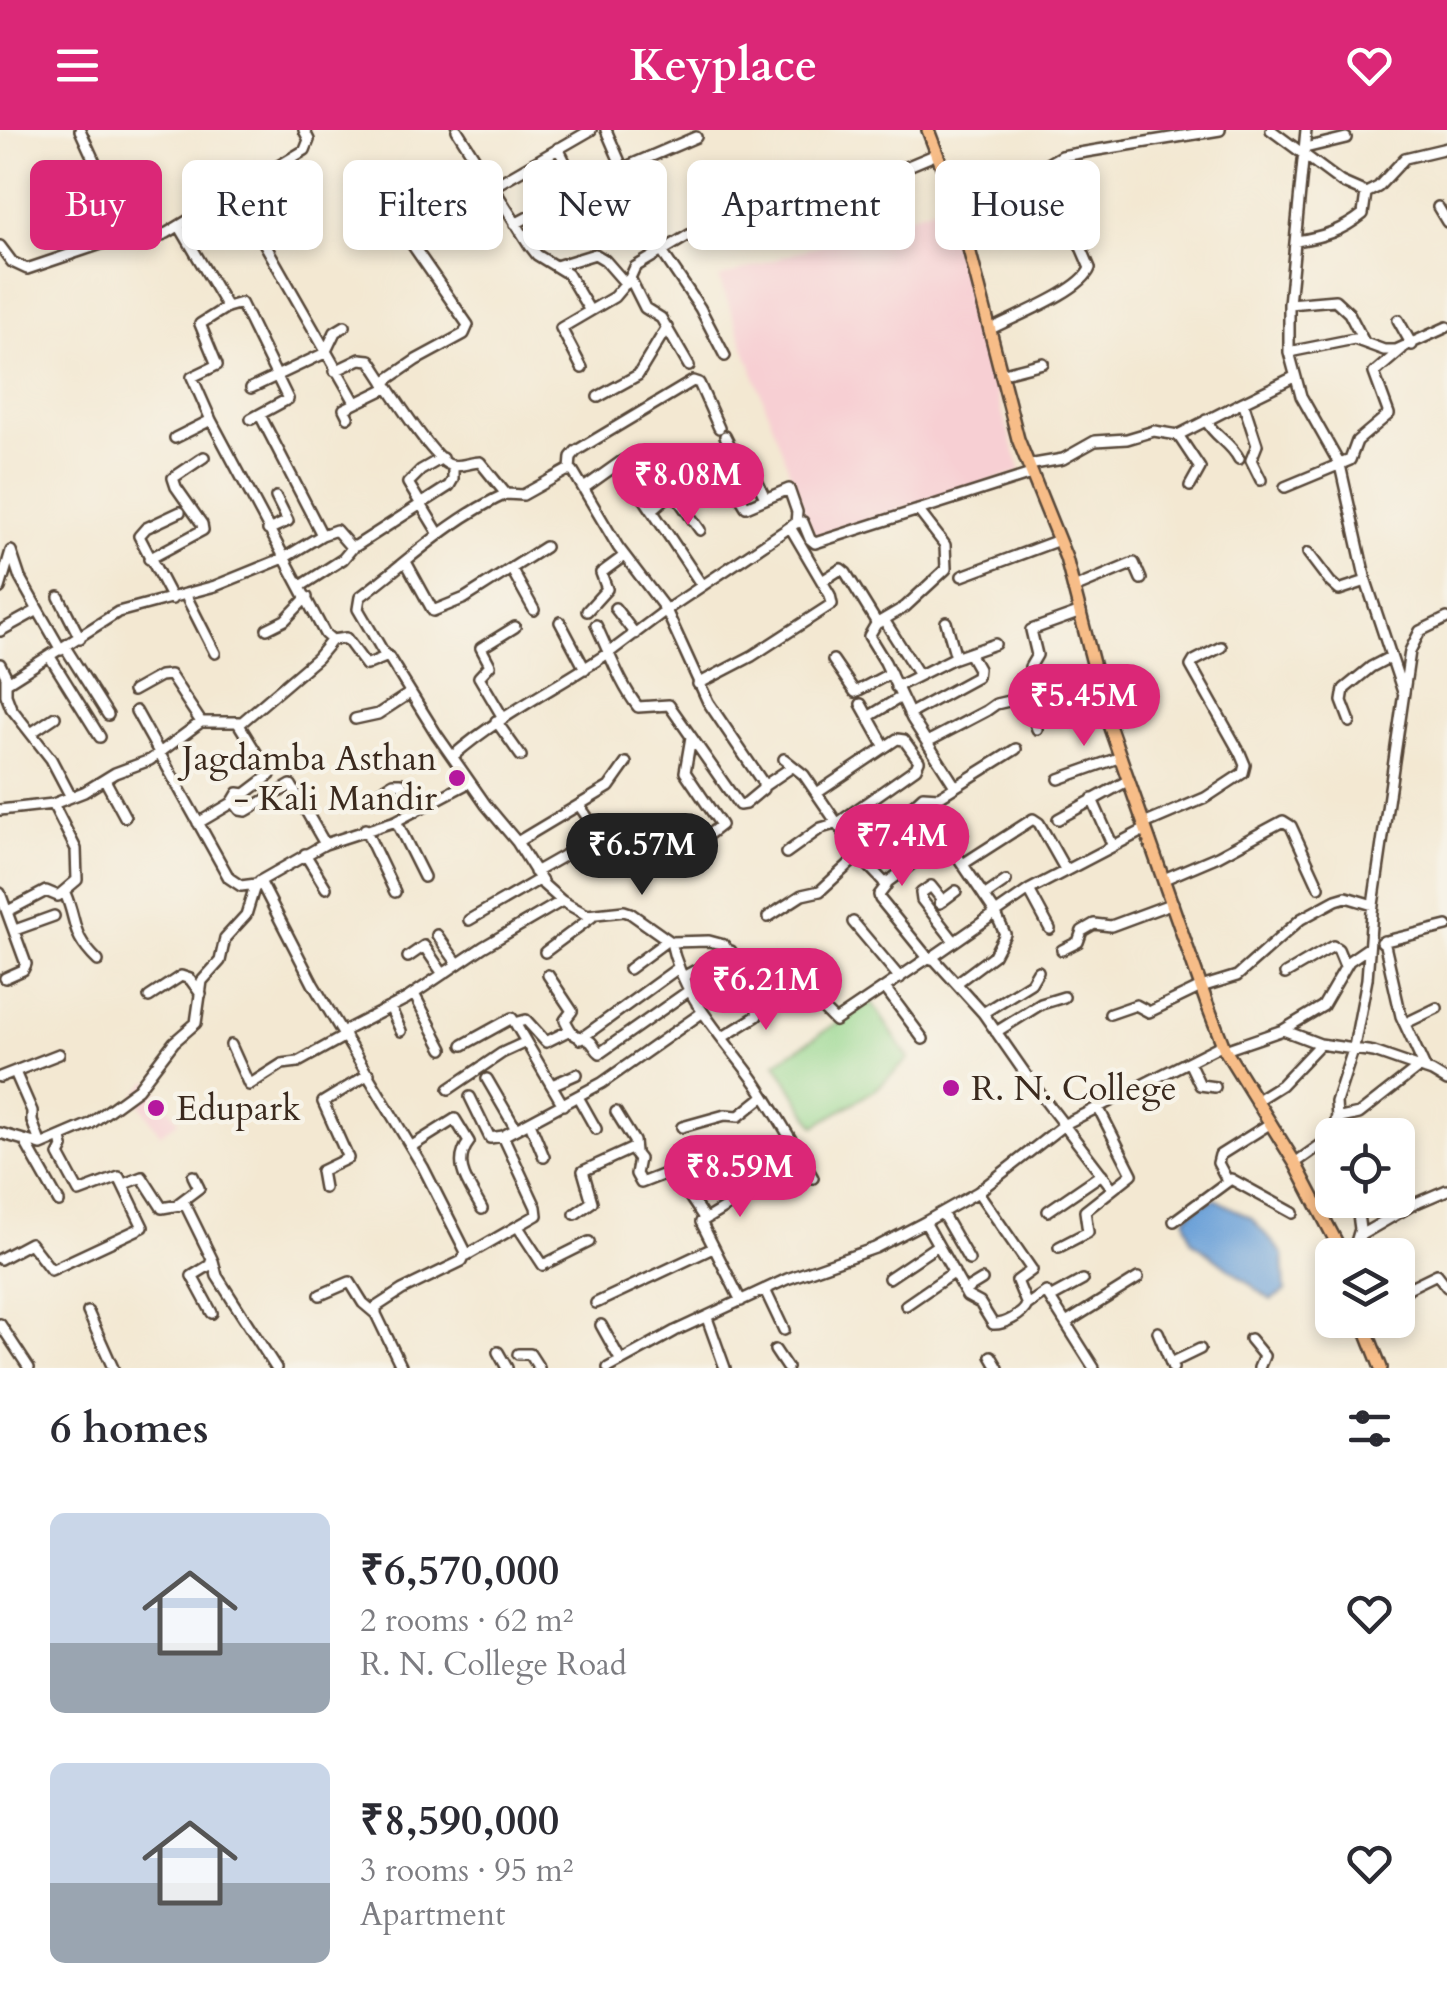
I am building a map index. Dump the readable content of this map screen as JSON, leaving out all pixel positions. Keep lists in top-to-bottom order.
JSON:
{
  "places": ["Jagdamba Asthan - Kali Mandir", "R. N. College", "Edupark"],
  "page": {
    "header": "Keyplace",
    "chip": [
      "Buy",
      "Rent",
      "Filters",
      "New",
      "Apartment",
      "House"
    ],
    "price": [
      "₹8.08M",
      "₹5.45M",
      "₹7.4M",
      "₹6.57M",
      "₹6.21M",
      "₹8.59M"
    ],
    "heading": "6 homes",
    "list": [
      {
        "name": "₹6,570,000",
        "note": "2 rooms · 62 m² · R. N. College Road"
      },
      {
        "name": "₹8,590,000",
        "note": "3 rooms · 95 m² · Apartment"
      }
    ]
  }
}
